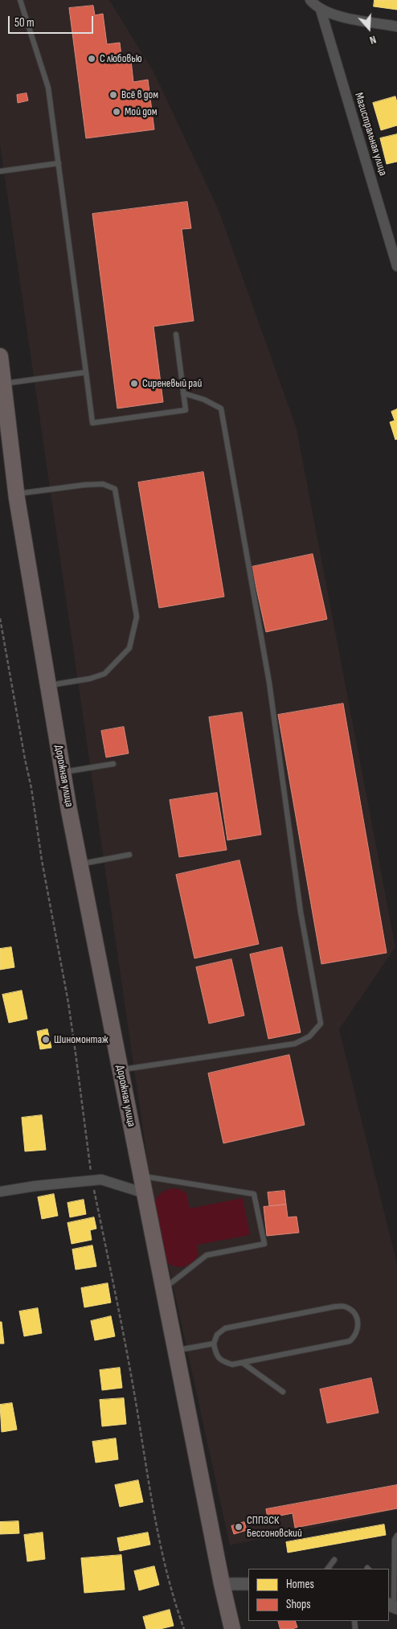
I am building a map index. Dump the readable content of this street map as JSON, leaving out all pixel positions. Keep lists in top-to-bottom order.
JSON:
{
  "streets": {
    "main road": ["Дорожная улица"],
    "street": ["Магистральная улица"]
  },
  "places": [
    "С любовью",
    "Всё в дом",
    "Мой дом",
    "Сиреневый рай",
    "Шиномонтаж",
    "СППЗСК Бессоновский"
  ],
  "legend": ["Homes", "Shops"],
  "scale_bar": "50 m",
  "north": "bottom"
}
